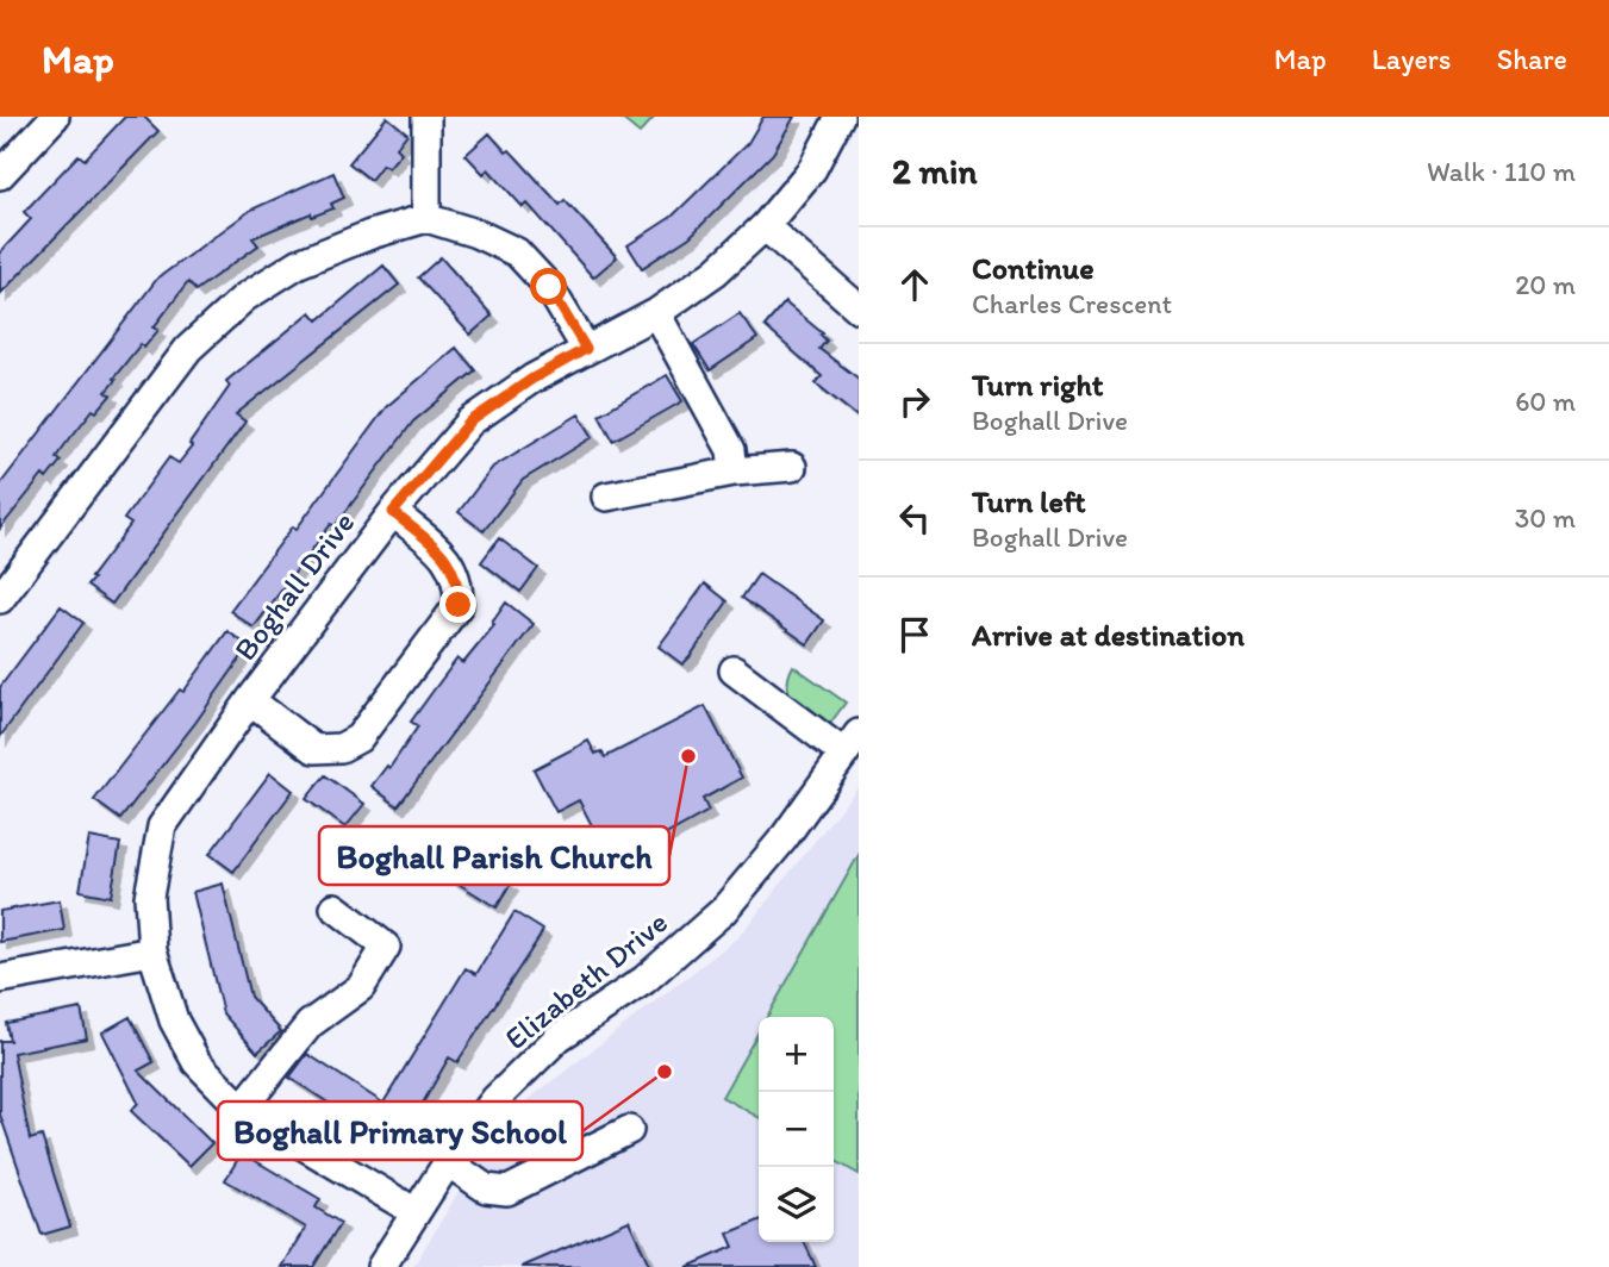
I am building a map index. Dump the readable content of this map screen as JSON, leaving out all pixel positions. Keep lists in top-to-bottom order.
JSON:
{
  "streets": {
    "street": ["Boghall Drive", "Elizabeth Drive"]
  },
  "crossings": [
    ["Boghall Drive", "Elizabeth Drive"]
  ],
  "places": ["Boghall Parish Church", "Boghall Primary School"],
  "page": {
    "header": "Map",
    "nav": ["Map", "Layers", "Share"],
    "heading": ["2 min", "Walk · 110 m"],
    "list": [
      ["Continue", "Charles Crescent", "20 m"],
      ["Turn right", "Boghall Drive", "60 m"],
      ["Turn left", "Boghall Drive", "30 m"],
      "Arrive at destination"
    ],
    "map_buttons": ["+", "−"]
  }
}
